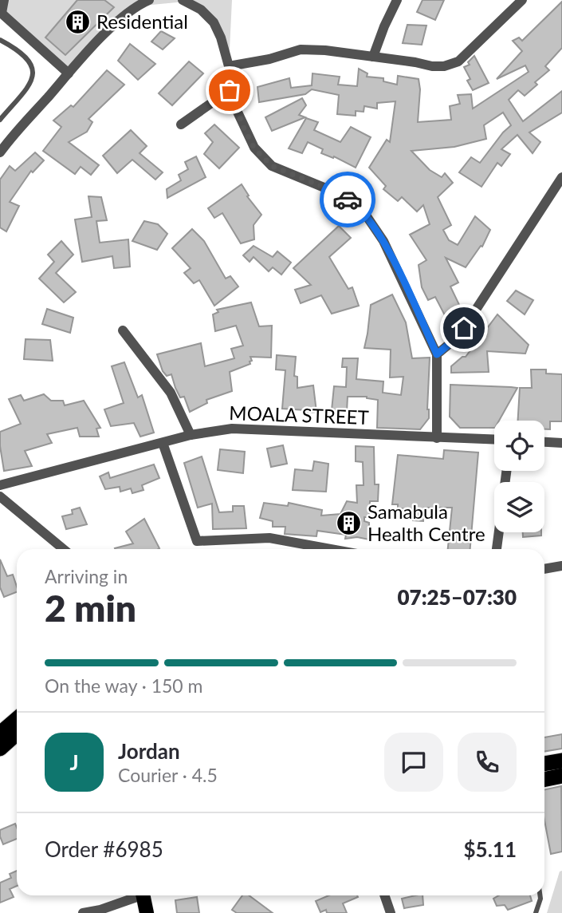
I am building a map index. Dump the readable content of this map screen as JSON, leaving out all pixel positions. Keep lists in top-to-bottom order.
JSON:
{
  "streets": {
    "street": ["MOALA STREET"]
  },
  "places": {
    "building": ["Residential", "Samabula Health Centre"]
  },
  "page": {
    "heading": ["2 min", "Arriving in", "07:25–07:30"],
    "panel": [
      "Jordan",
      "Courier · 4.5",
      "Order #6985",
      "$5.11"
    ],
    "bar": "On the way · 150 m",
    "round": "J"
  }
}
